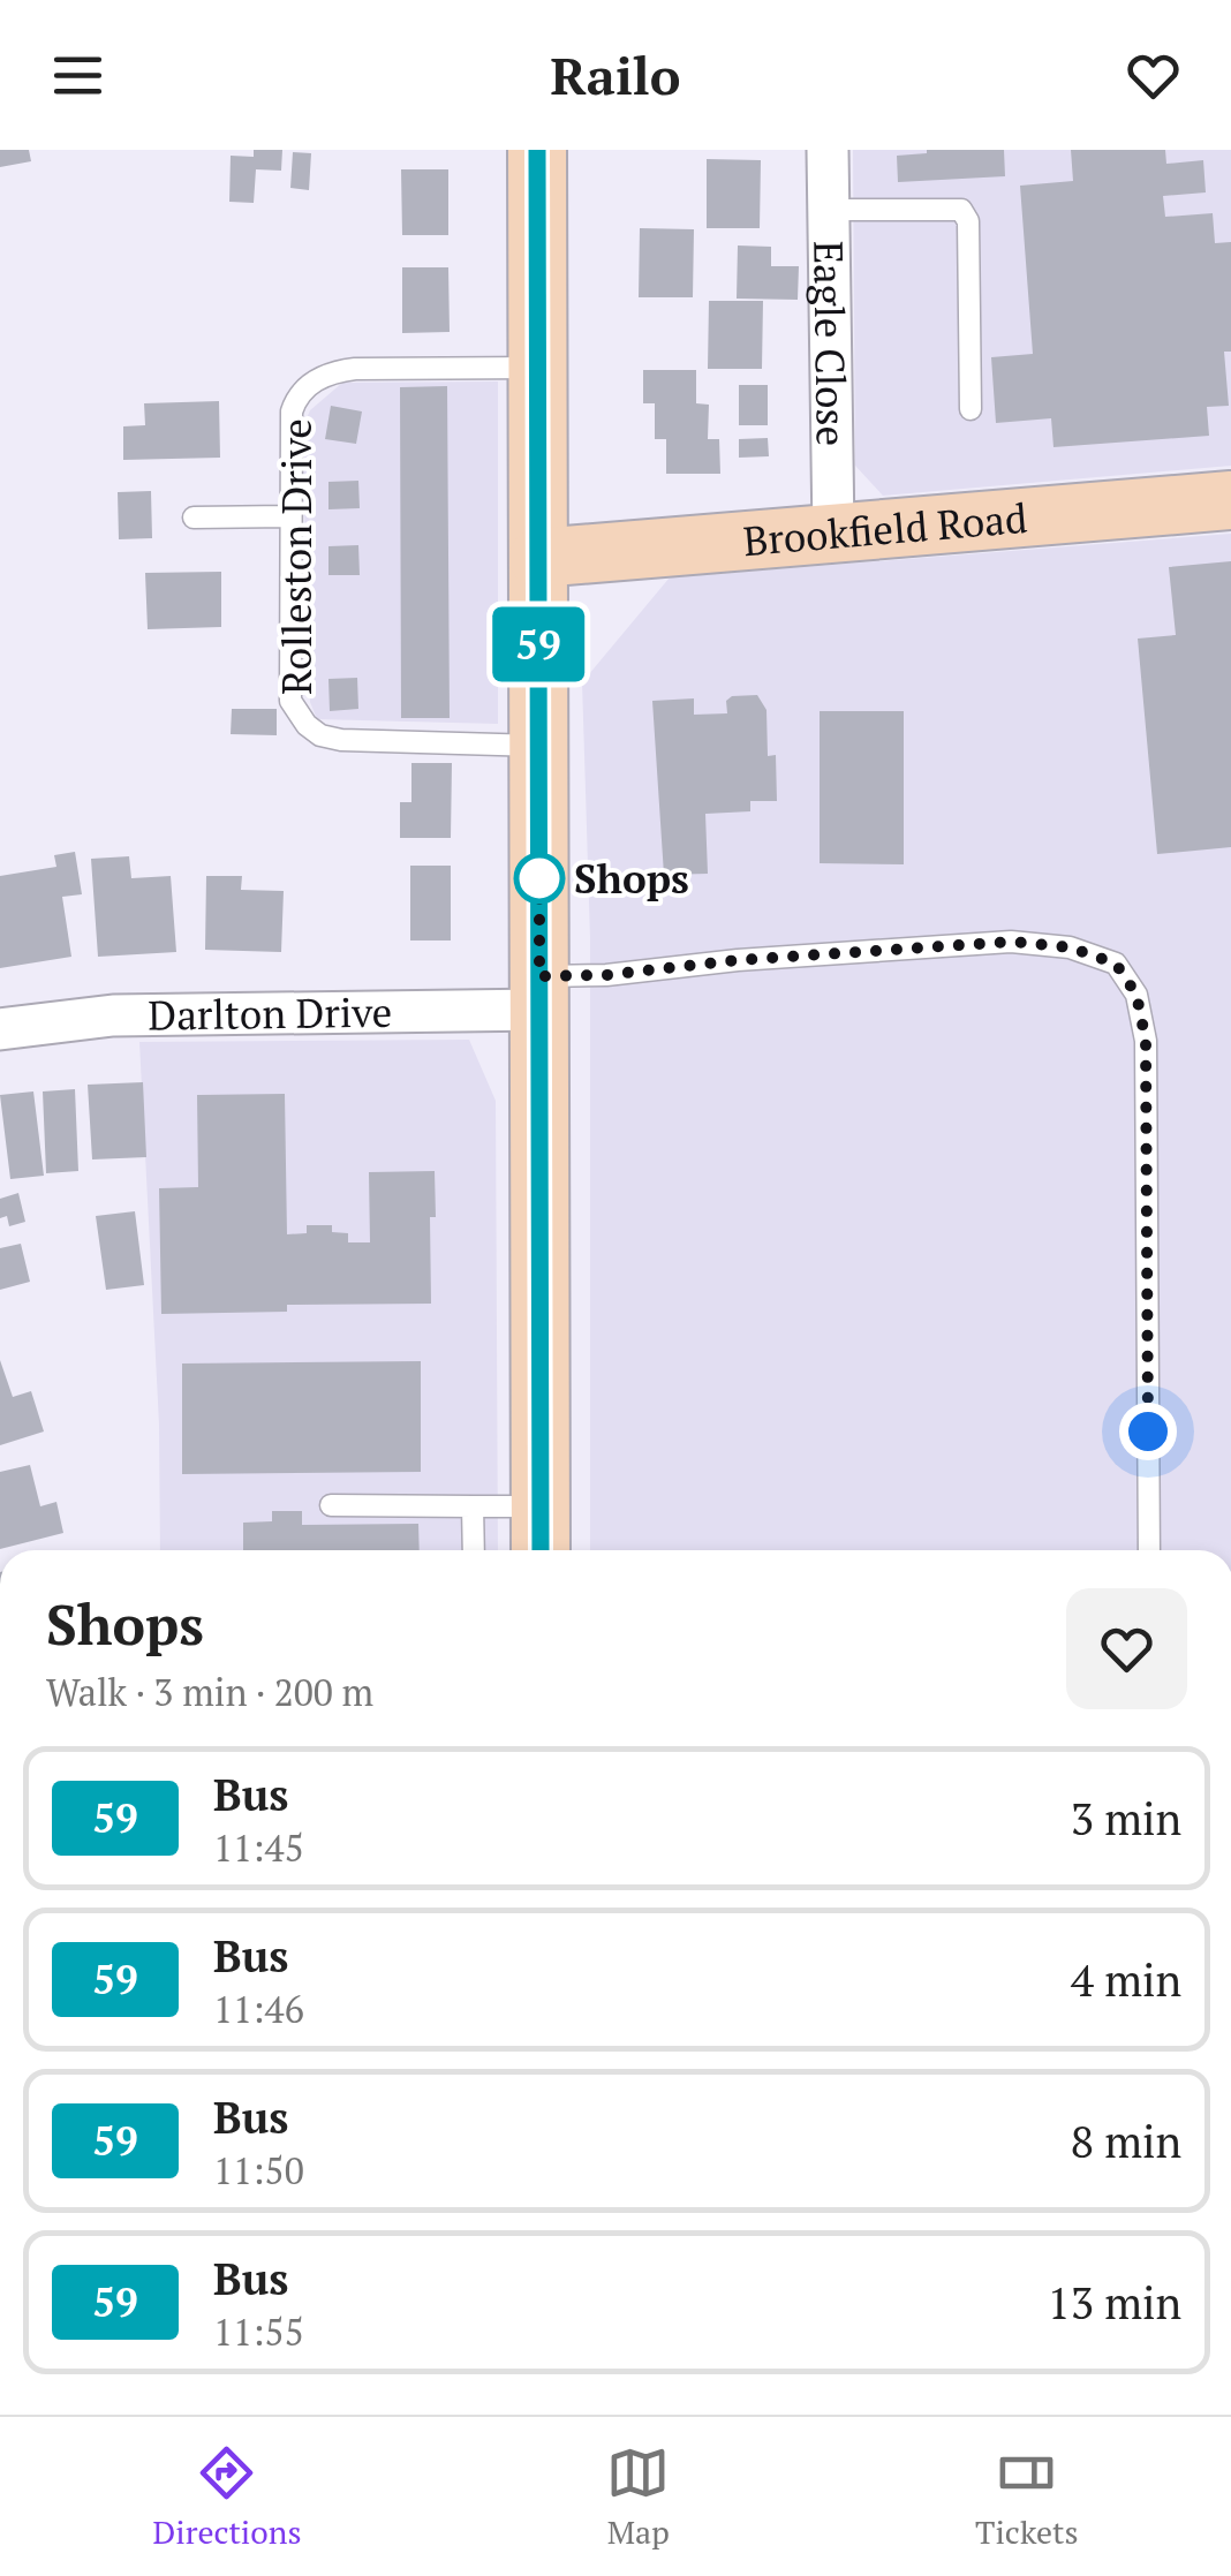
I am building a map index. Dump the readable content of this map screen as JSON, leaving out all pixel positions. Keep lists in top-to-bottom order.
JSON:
{
  "streets": {
    "street": ["Eagle Close", "Brookfield Road", "Darlton Drive"],
    "lane": ["Rolleston Drive"]
  },
  "crossings": [
    ["Eagle Close", "Brookfield Road"]
  ],
  "places": ["Shops"],
  "lines": ["bus line 59"],
  "page": {
    "header": "Railo",
    "on_map": "59",
    "heading": ["Shops", "Walk · 3 min · 200 m"],
    "list": [
      {
        "mark": "59",
        "name": "Bus",
        "note": "11:45",
        "value": "3 min"
      },
      {
        "mark": "59",
        "name": "Bus",
        "note": "11:46",
        "value": "4 min"
      },
      {
        "mark": "59",
        "name": "Bus",
        "note": "11:50",
        "value": "8 min"
      },
      {
        "mark": "59",
        "name": "Bus",
        "note": "11:55",
        "value": "13 min"
      }
    ],
    "tabs": ["Directions", "Map", "Tickets"]
  }
}
